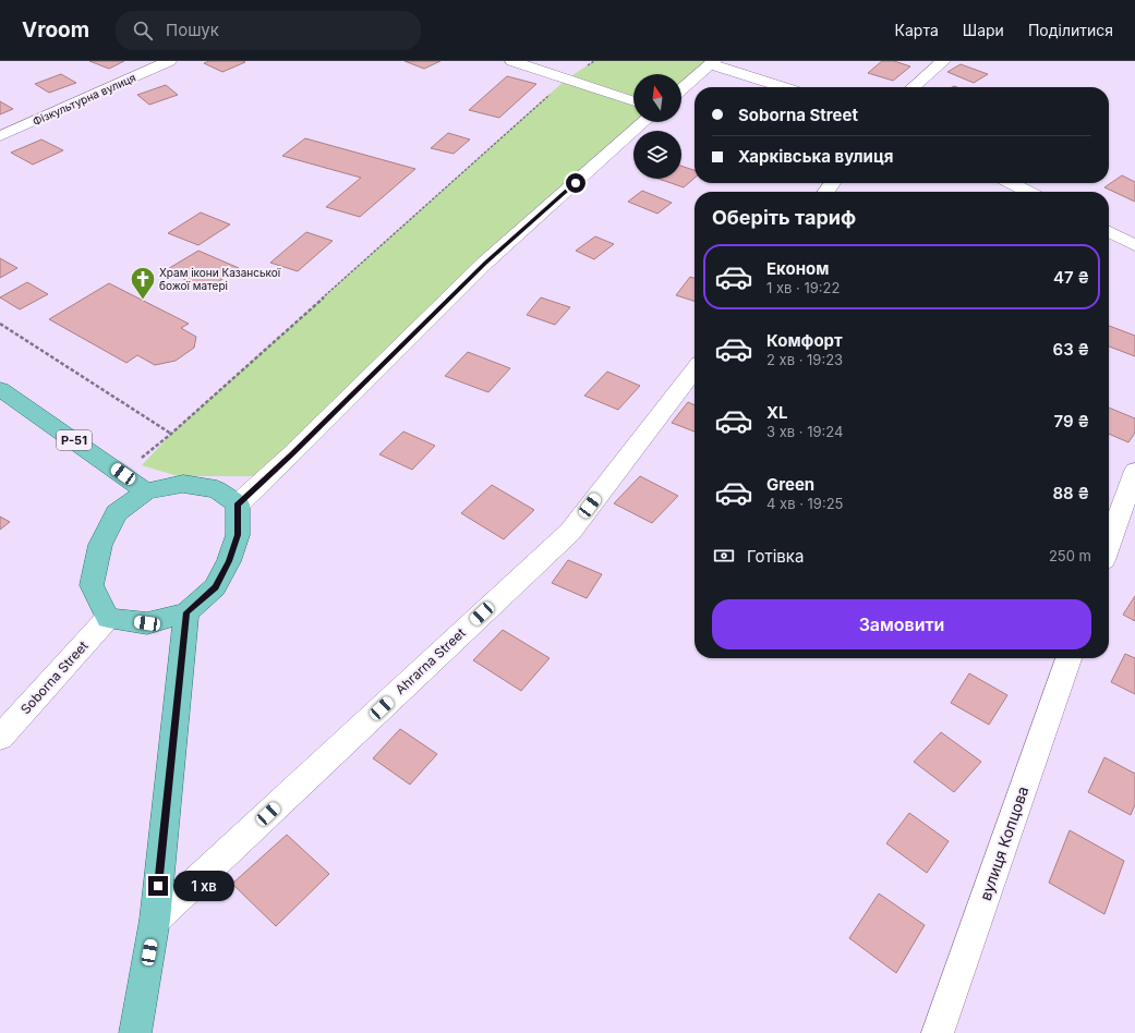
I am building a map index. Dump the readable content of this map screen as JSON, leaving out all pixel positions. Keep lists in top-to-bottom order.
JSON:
{
  "streets": {
    "main road": ["Р-51"],
    "street": [
      "Фізкультурна вулиця",
      "Ahrarna Street",
      "Soborna Street",
      "вулиця Копцова"
    ]
  },
  "crossings": [
    ["Р-51", "Soborna Street"]
  ],
  "places": {
    "church": ["Храм ікони Казанської божої матері"]
  },
  "north": "top",
  "page": {
    "header": "Vroom",
    "search": "Пошук",
    "nav": ["Карта", "Шари", "Поділитися"],
    "banner": ["Soborna Street", "Харківська вулиця"],
    "heading": "Оберіть тариф",
    "list": [
      {
        "name": "Економ",
        "note": "1 хв · 19:22",
        "value": "47 ₴"
      },
      {
        "name": "Комфорт",
        "note": "2 хв · 19:23",
        "value": "63 ₴"
      },
      {
        "name": "XL",
        "note": "3 хв · 19:24",
        "value": "79 ₴"
      },
      {
        "name": "Green",
        "note": "4 хв · 19:25",
        "value": "88 ₴"
      }
    ],
    "pay": ["Готівка", "250 m"],
    "buttons": "Замовити",
    "bubble": "1 хв"
  }
}
